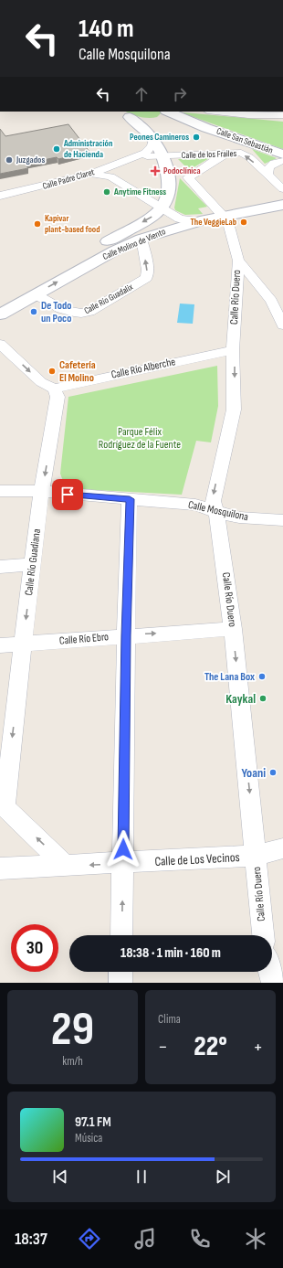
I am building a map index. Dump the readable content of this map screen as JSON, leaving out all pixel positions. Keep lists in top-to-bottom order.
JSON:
{
  "streets": {
    "main road": ["Calle San Sebastián", "Calle Molino de Viento"],
    "street": [
      "Calle de los Frailes",
      "Calle Padre Claret",
      "Calle Río Duero",
      "Calle Río Guadalix",
      "Calle Río Alberche",
      "Calle Mosquilona",
      "Calle Río Guadiana",
      "Calle Río Ebro",
      "Calle de Los Vecinos"
    ]
  },
  "crossings": [
    ["Calle San Sebastián", "Calle Molino de Viento"],
    ["Calle de los Frailes", "Calle Padre Claret"],
    ["Calle de los Frailes", "Calle Molino de Viento"],
    ["Calle Padre Claret", "Calle Molino de Viento"],
    ["Calle Molino de Viento", "Calle Río Guadalix"],
    ["Calle Río Duero", "Calle Río Alberche"],
    ["Calle Río Duero", "Calle Mosquilona"],
    ["Calle Río Duero", "Calle Río Ebro"],
    ["Calle Río Duero", "Calle de Los Vecinos"],
    ["Calle Río Alberche", "Calle Río Guadiana"],
    ["Calle Mosquilona", "Calle Río Guadiana"],
    ["Calle Río Guadiana", "Calle Río Ebro"]
  ],
  "one_way": ["Calle Río Ebro"],
  "parks": ["Parque Félix Rodríguez de la Fuente"],
  "places": {
    "other": [
      "Peones Camineros",
      "Administración de Hacienda",
      "Juzgados",
      "Anytime Fitness",
      "The VeggieLab",
      "Kapivar plant-based food",
      "De Todo un Poco",
      "Cafetería El Molino",
      "The Lana Box",
      "Kaykal",
      "Yoani"
    ],
    "health": ["Podoclínica"]
  },
  "page": {
    "turn": ["140 m", "Calle Mosquilona"],
    "limit": "30",
    "trip": "18:38 · 1 min · 160 m",
    "tile": [
      ["29", "km/h"],
      "Clima"
    ],
    "heat": ["−", "22°", "+"],
    "song": ["97.1 FM", "Música"],
    "tabs": "18:37"
  }
}
